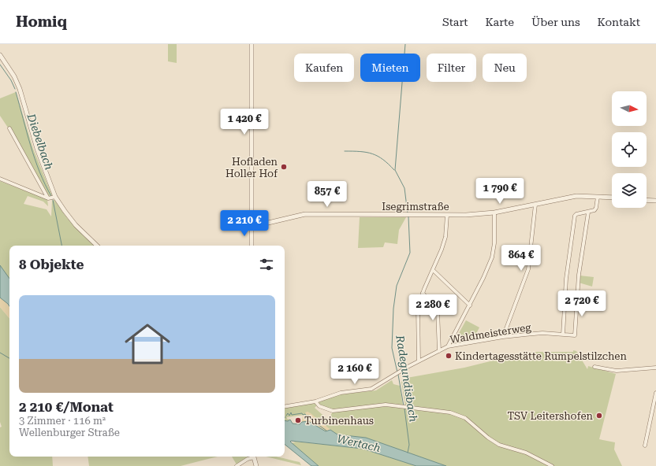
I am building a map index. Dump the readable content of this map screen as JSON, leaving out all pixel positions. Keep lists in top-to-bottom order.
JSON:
{
  "streets": {
    "street": ["Isegrimstraße", "Waldmeisterweg"]
  },
  "water": ["Diebelbach", "Radegundisbach", "Wertach"],
  "places": [
    "Hofladen Holler Hof",
    "Kindertagesstätte Rumpelstilzchen",
    "TSV Leitershofen",
    "Turbinenhaus"
  ],
  "north": "right",
  "page": {
    "header": "Homiq",
    "nav": [
      "Start",
      "Karte",
      "Über uns",
      "Kontakt"
    ],
    "chip": [
      "Kaufen",
      "Mieten",
      "Filter",
      "Neu"
    ],
    "price": [
      "1 420 €",
      "1 790 €",
      "857 €",
      "2 210 €",
      "864 €",
      "2 720 €",
      "2 280 €",
      "2 160 €"
    ],
    "heading": "8 Objekte",
    "list": [
      {
        "name": "2 210 €/Monat",
        "note": "3 Zimmer · 116 m² · Wellenburger Straße"
      }
    ]
  }
}
